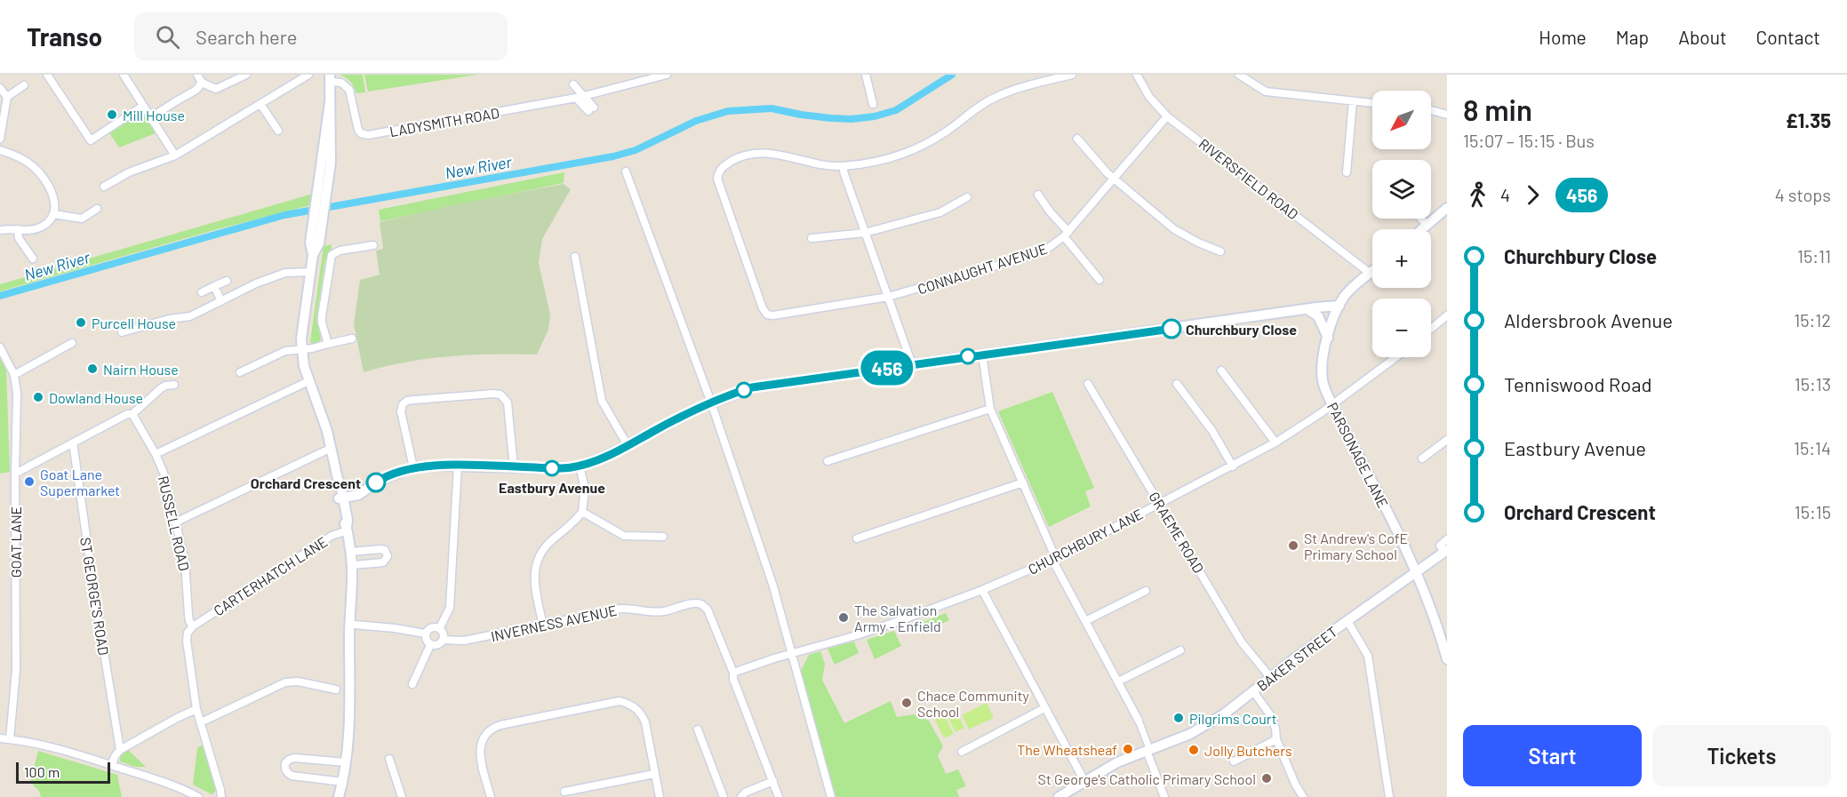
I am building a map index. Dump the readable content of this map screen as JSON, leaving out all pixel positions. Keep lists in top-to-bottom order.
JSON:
{
  "streets": {
    "street": [
      "LADYSMITH ROAD",
      "RIVERSFIELD ROAD",
      "CONNAUGHT AVENUE",
      "PARSONAGE LANE",
      "RUSSELL ROAD",
      "GRAEME ROAD",
      "CHURCHBURY LANE",
      "GOAT LANE",
      "CARTERHATCH LANE",
      "ST GEORGE'S ROAD",
      "INVERNESS AVENUE",
      "BAKER STREET"
    ]
  },
  "crossings": [
    ["RIVERSFIELD ROAD", "CONNAUGHT AVENUE"],
    ["PARSONAGE LANE", "CHURCHBURY LANE"],
    ["PARSONAGE LANE", "BAKER STREET"],
    ["RUSSELL ROAD", "CARTERHATCH LANE"],
    ["GRAEME ROAD", "CHURCHBURY LANE"],
    ["GRAEME ROAD", "BAKER STREET"],
    ["CHURCHBURY LANE", "INVERNESS AVENUE"]
  ],
  "water": ["New River"],
  "places": [
    "Mill House",
    "Purcell House",
    "Churchbury Close",
    "Nairn House",
    "Dowland House",
    "Eastbury Avenue",
    "Goat Lane Supermarket",
    "Orchard Crescent",
    "St Andrew's CofE Primary School",
    "The Salvation Army - Enfield",
    "Chace Community School",
    "Pilgrims Court",
    "The Wheatsheaf",
    "Jolly Butchers",
    "St George's Catholic Primary School"
  ],
  "lines": ["bus line 456"],
  "scale_bar": "100 m",
  "north": "bottom left",
  "page": {
    "header": "Transo",
    "search": "Search here",
    "nav": [
      "Home",
      "Map",
      "About",
      "Contact"
    ],
    "on_map": "456",
    "heading": ["8 min", "15:07 – 15:15 · Bus", "£1.35"],
    "map_buttons": ["+", "−"],
    "legs": ["4", "456", "4 stops"],
    "list": [
      {
        "name": "Churchbury Close",
        "value": "15:11"
      },
      {
        "name": "Aldersbrook Avenue",
        "value": "15:12"
      },
      {
        "name": "Tenniswood Road",
        "value": "15:13"
      },
      {
        "name": "Eastbury Avenue",
        "value": "15:14"
      },
      {
        "name": "Orchard Crescent",
        "value": "15:15"
      }
    ],
    "buttons": ["Start", "Tickets"],
    "scale": "100 m"
  }
}
